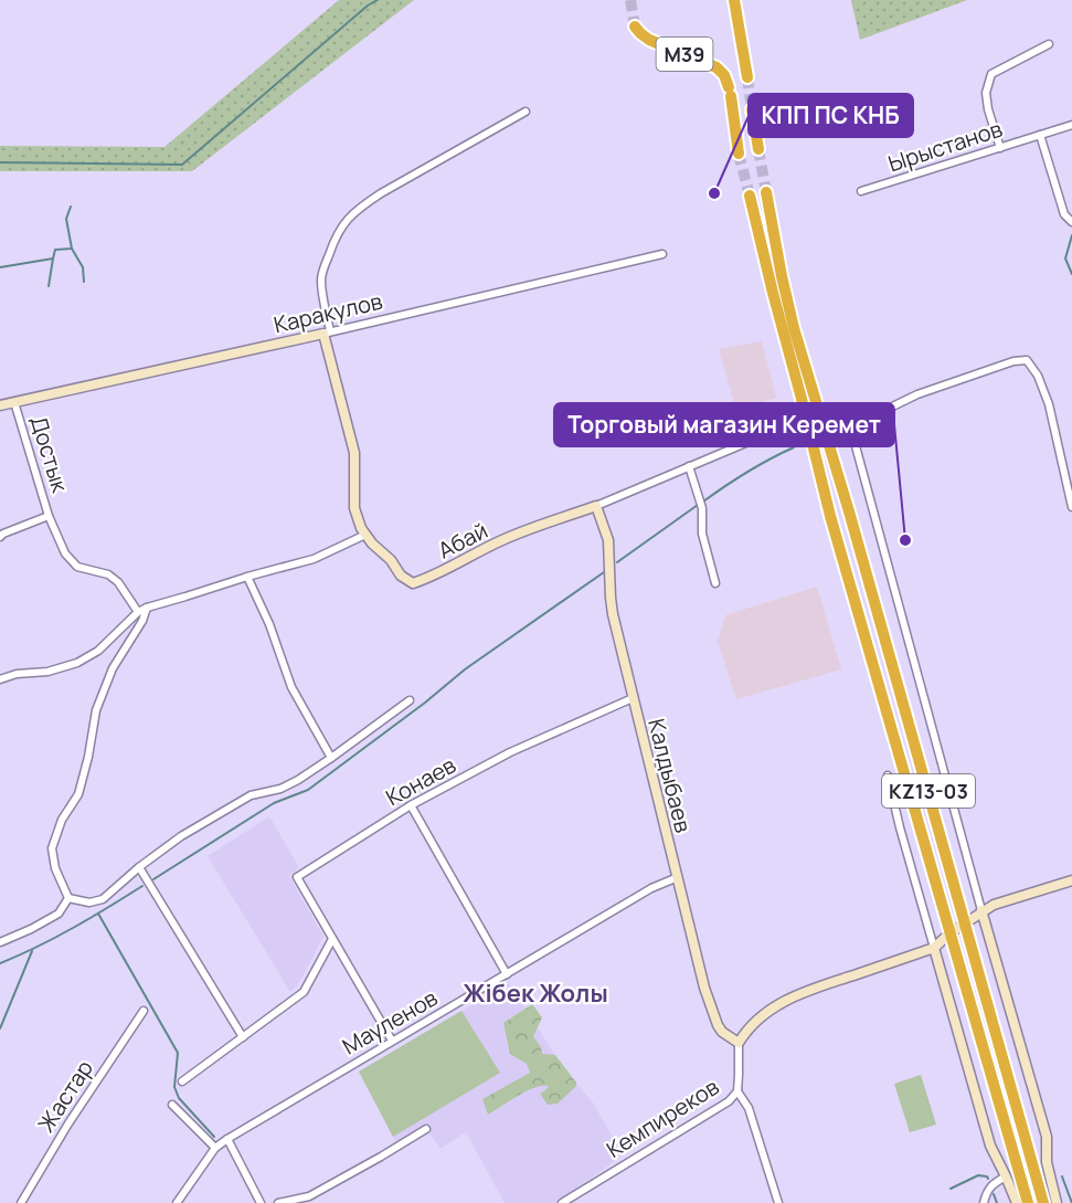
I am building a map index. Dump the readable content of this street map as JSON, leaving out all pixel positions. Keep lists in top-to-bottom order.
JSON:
{
  "streets": {
    "highway": ["M39", "KZ13-03"],
    "main road": ["Каракулов", "Абай", "Калдыбаев"],
    "street": [
      "Ырыстанов",
      "Достык",
      "Конаев",
      "Мауленов",
      "Жастар",
      "Кемпиреков"
    ]
  },
  "crossings": [
    ["Каракулов", "Достык"],
    ["Каракулов", "Абай"],
    ["Абай", "Калдыбаев"],
    ["Калдыбаев", "Конаев"],
    ["Калдыбаев", "Мауленов"],
    ["Калдыбаев", "Кемпиреков"],
    ["Конаев", "Мауленов"]
  ],
  "districts": ["Жібек Жолы"],
  "places": ["КПП ПС КНБ", "Торговый магазин Керемет"]
}
